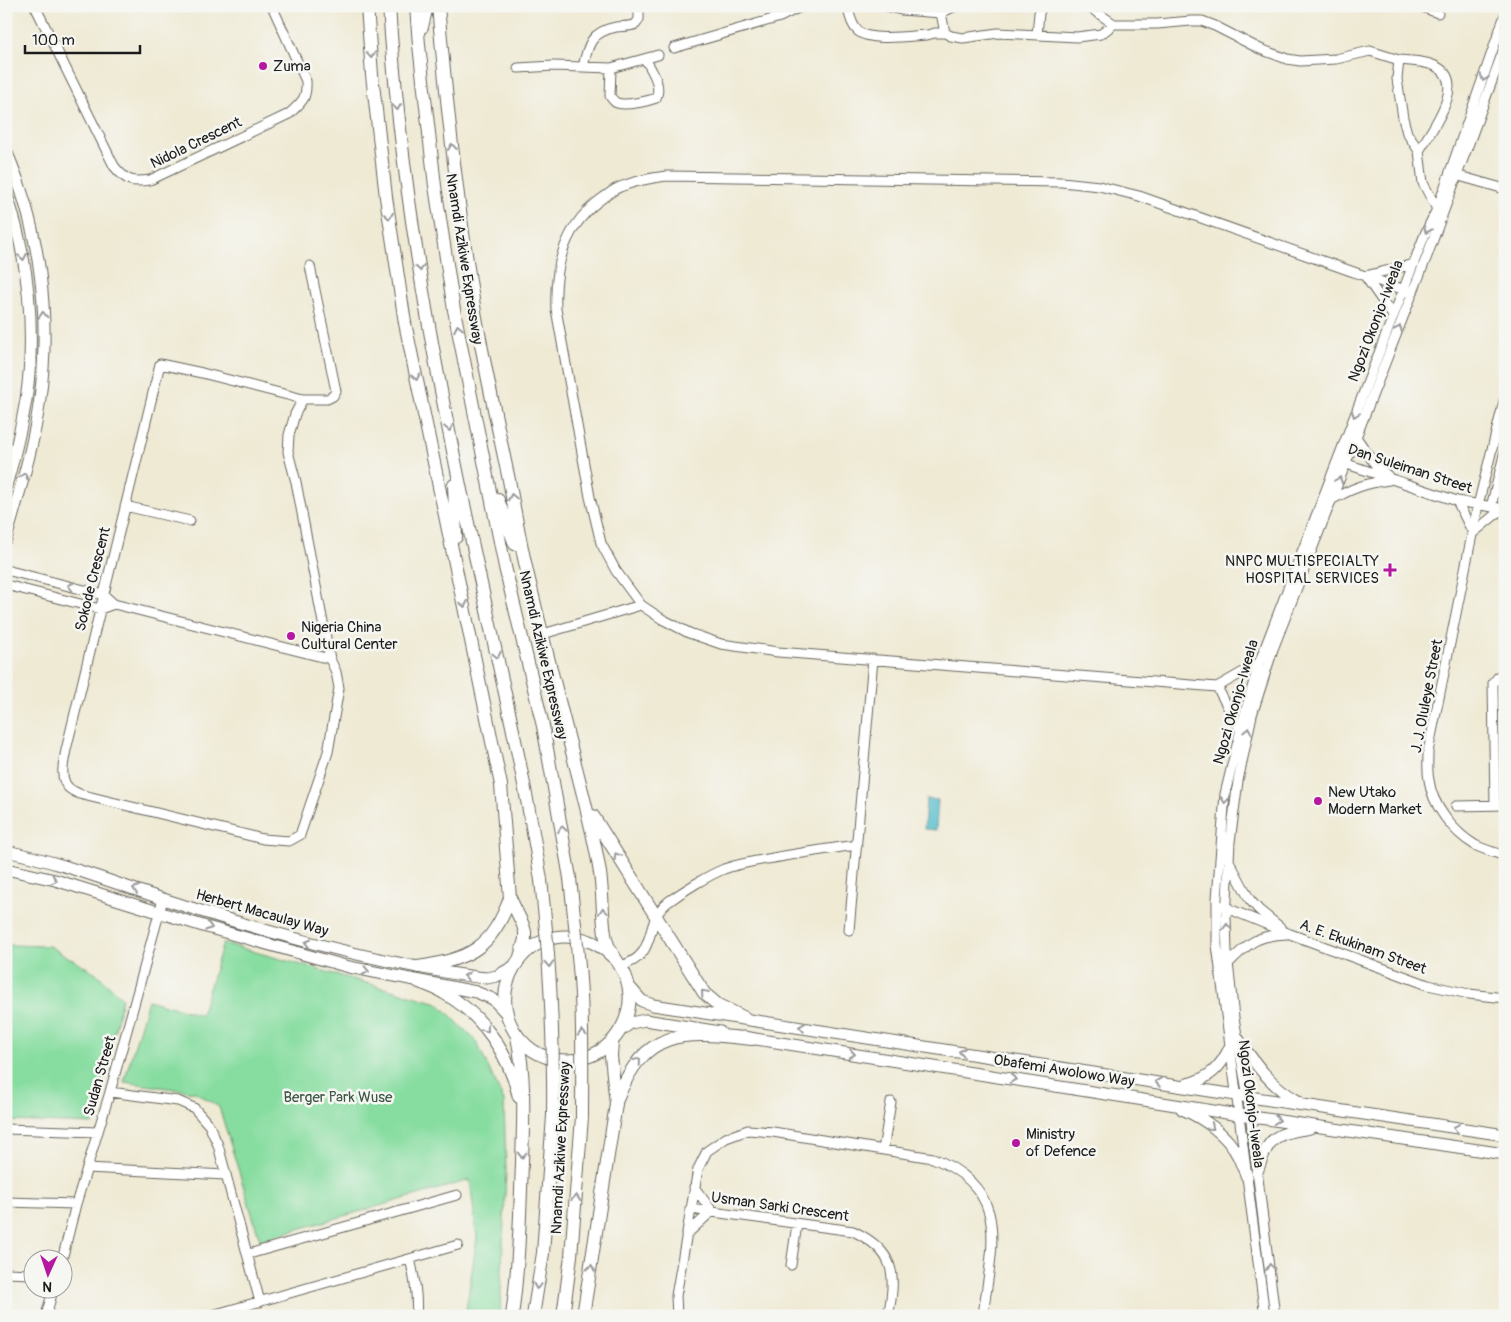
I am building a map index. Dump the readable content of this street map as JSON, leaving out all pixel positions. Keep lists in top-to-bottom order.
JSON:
{
  "streets": {
    "highway": ["Nnamdi Azikiwe Expressway"],
    "main road": ["Herbert Macaulay Way", "Obafemi Awolowo Way"],
    "street": [
      "Nidola Crescent",
      "Ngozi Okonjo-Iweala",
      "Dan Suleiman Street",
      "Sokode Crescent",
      "J. J. Oluleye Street",
      "A. E. Ekukinam Street",
      "Sudan Street",
      "Usman Sarki Crescent"
    ]
  },
  "crossings": [
    ["Nnamdi Azikiwe Expressway", "Herbert Macaulay Way"],
    ["Nnamdi Azikiwe Expressway", "Obafemi Awolowo Way"],
    ["Ngozi Okonjo-Iweala", "Dan Suleiman Street"],
    ["Ngozi Okonjo-Iweala", "A. E. Ekukinam Street"],
    ["Ngozi Okonjo-Iweala", "Obafemi Awolowo Way"],
    ["Dan Suleiman Street", "J. J. Oluleye Street"],
    ["Herbert Macaulay Way", "Obafemi Awolowo Way"],
    ["Herbert Macaulay Way", "Sudan Street"]
  ],
  "parks": ["Berger Park Wuse"],
  "places": {
    "other": [
      "Zuma",
      "Nigeria China Cultural Center",
      "New Utako Modern Market",
      "Ministry of Defence"
    ],
    "health": ["NNPC MULTISPECIALTY HOSPITAL SERVICES"]
  },
  "scale_bar": "100 m",
  "north": "bottom"
}
